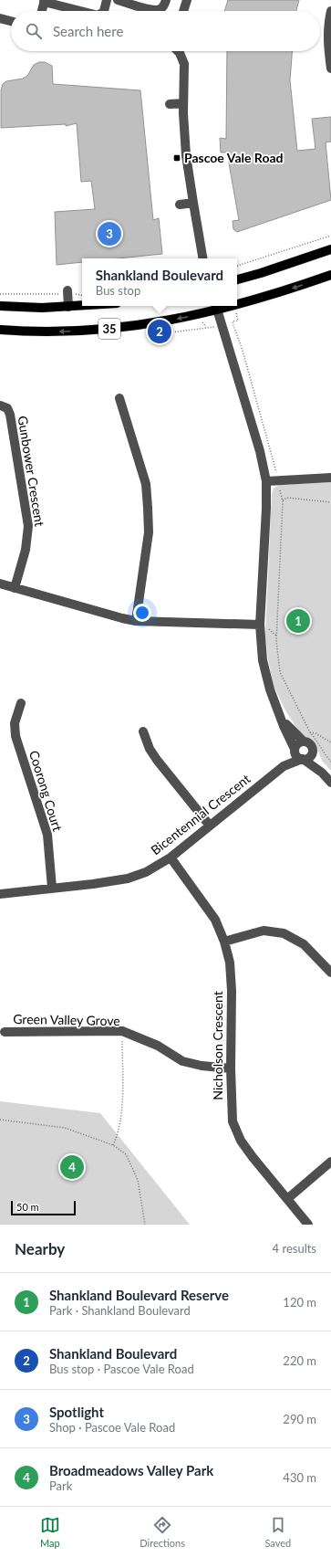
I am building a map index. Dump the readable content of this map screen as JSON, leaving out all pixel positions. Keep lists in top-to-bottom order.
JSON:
{
  "streets": {
    "main road": ["35"],
    "street": [
      "Gunbower Crescent",
      "Coorong Court",
      "Bicentennial Crescent",
      "Green Valley Grove",
      "Nicholson Crescent"
    ]
  },
  "crossings": [
    ["Coorong Court", "Bicentennial Crescent"],
    ["Bicentennial Crescent", "Nicholson Crescent"],
    ["Green Valley Grove", "Nicholson Crescent"]
  ],
  "places": {
    "transit": ["Pascoe Vale Road"]
  },
  "scale_bar": "50 m",
  "page": {
    "search": "Search here",
    "pins": [
      "3",
      "2",
      "1",
      "4"
    ],
    "popup": ["Shankland Boulevard", "Bus stop"],
    "scale": "50 m",
    "heading": ["Nearby", "4 results"],
    "list": [
      {
        "mark": "1",
        "name": "Shankland Boulevard Reserve",
        "note": "Park · Shankland Boulevard",
        "value": "120 m"
      },
      {
        "mark": "2",
        "name": "Shankland Boulevard",
        "note": "Bus stop · Pascoe Vale Road",
        "value": "220 m"
      },
      {
        "mark": "3",
        "name": "Spotlight",
        "note": "Shop · Pascoe Vale Road",
        "value": "290 m"
      },
      {
        "mark": "4",
        "name": "Broadmeadows Valley Park",
        "note": "Park",
        "value": "430 m"
      }
    ],
    "nav": ["Map", "Directions", "Saved"]
  }
}
